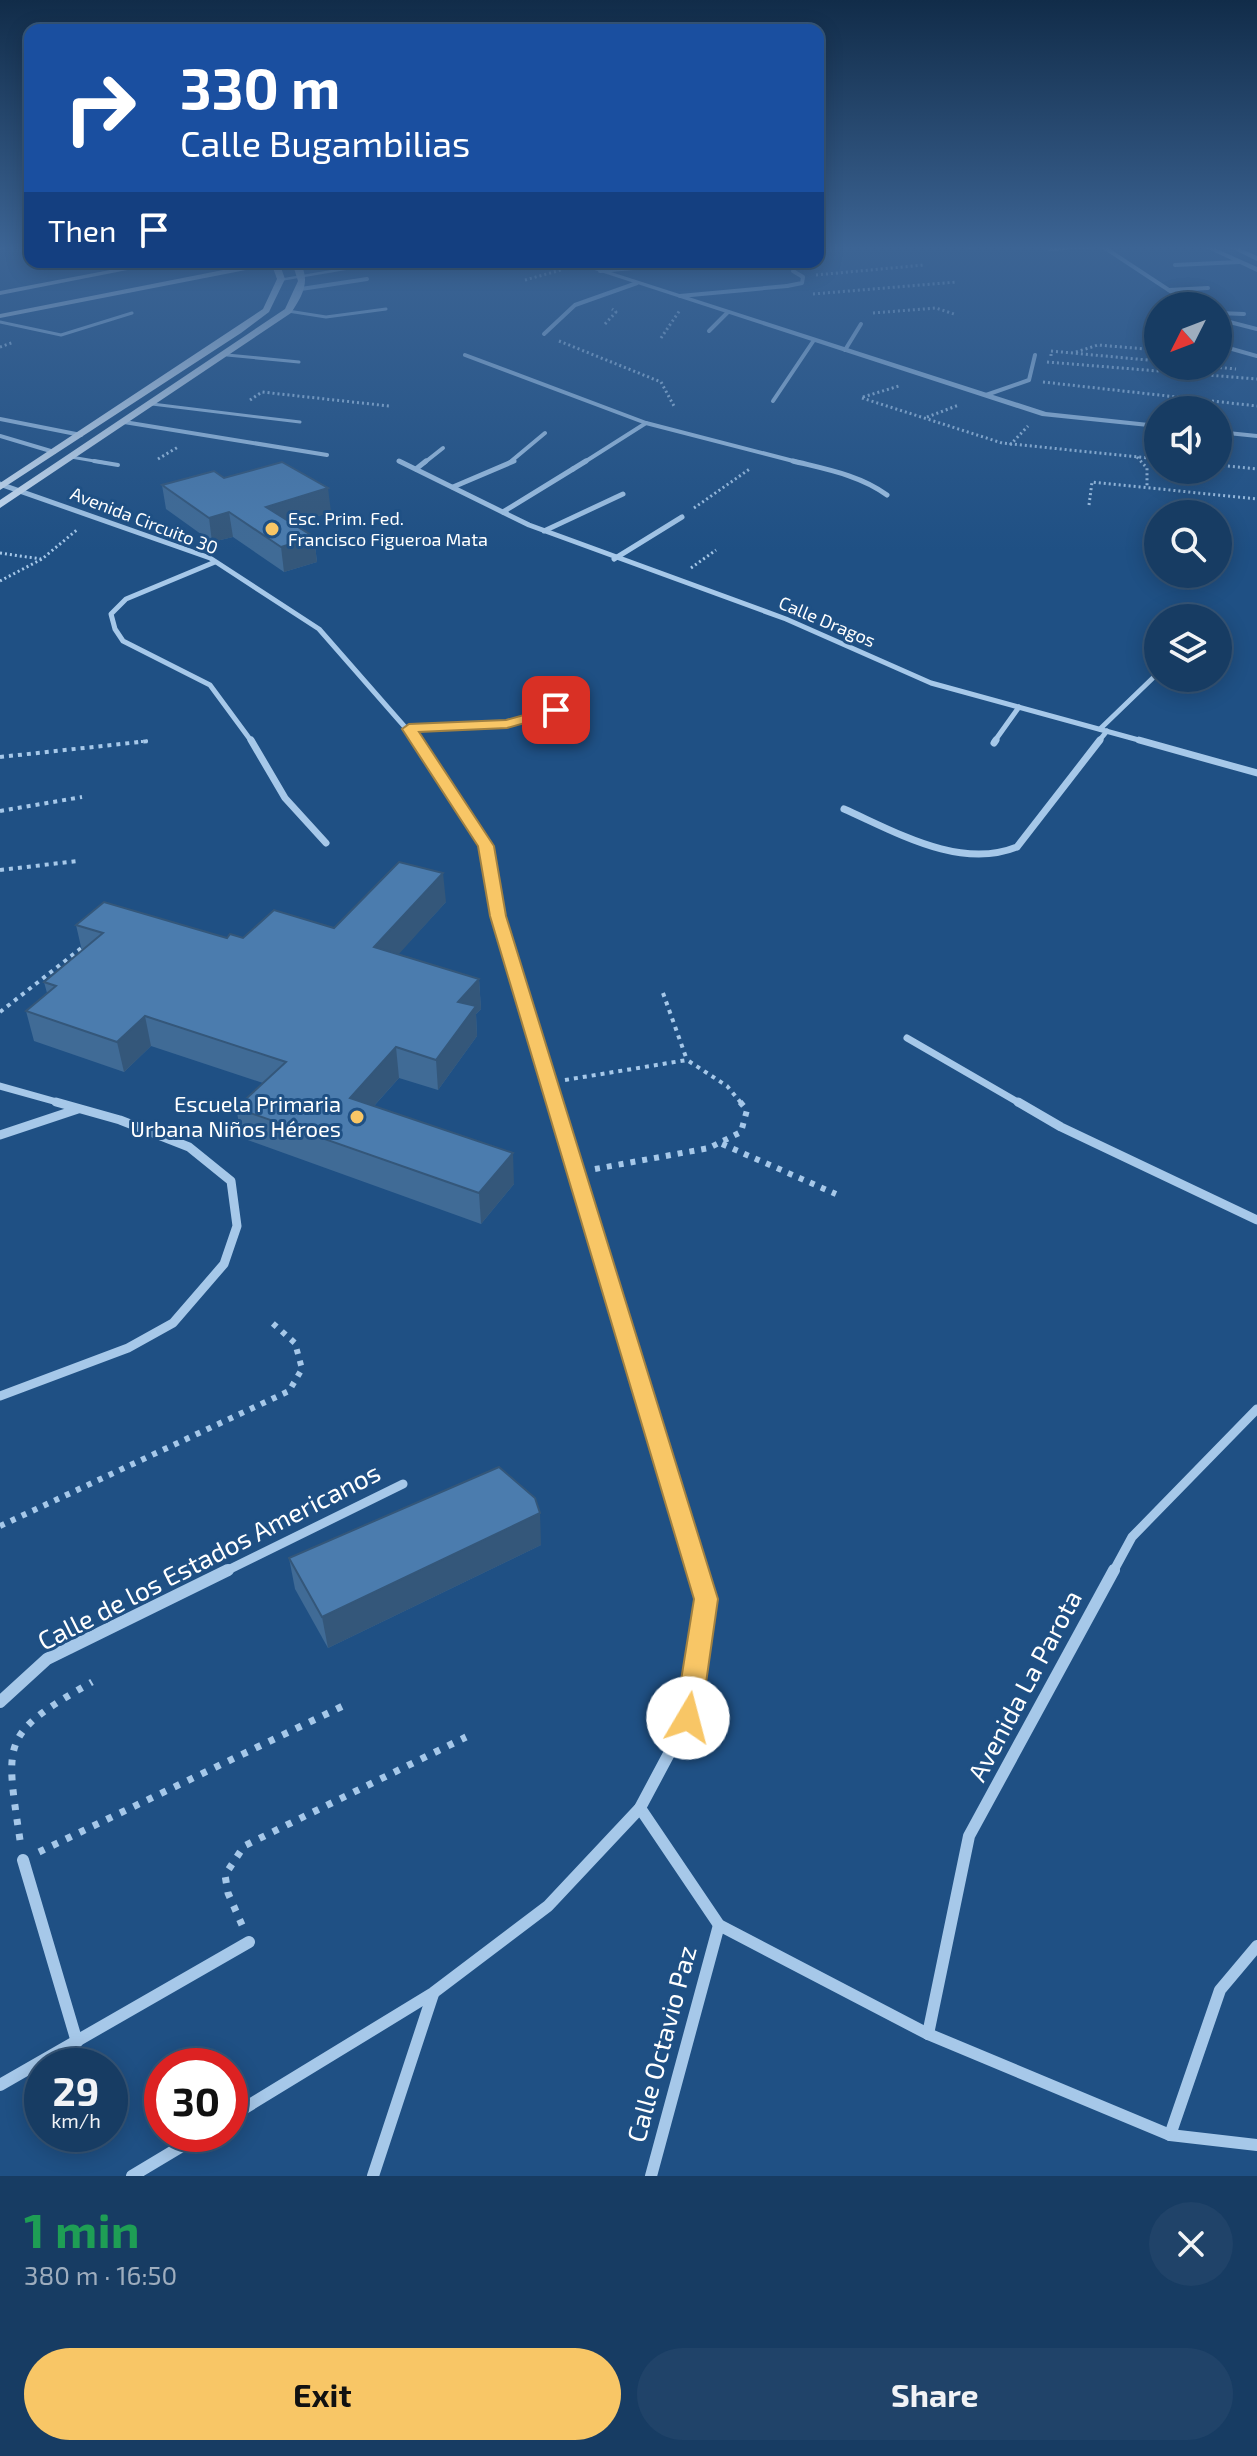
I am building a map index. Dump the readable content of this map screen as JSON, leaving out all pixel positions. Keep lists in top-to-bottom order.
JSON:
{
  "streets": {
    "street": [
      "Avenida Circuito 30",
      "Calle Dragos",
      "Calle de los Estados Americanos",
      "Avenida La Parota",
      "Calle Octavio Paz"
    ]
  },
  "places": ["Esc. Prim. Fed. Francisco Figueroa Mata", "Escuela Primaria Urbana Niños Héroes"],
  "north": "bottom left",
  "page": {
    "turn": ["330 m", "Calle Bugambilias"],
    "then": "Then",
    "speed": "29 km/h",
    "limit": "30",
    "heading": ["1 min", "380 m · 16:50"],
    "buttons": ["Exit", "Share"]
  }
}
